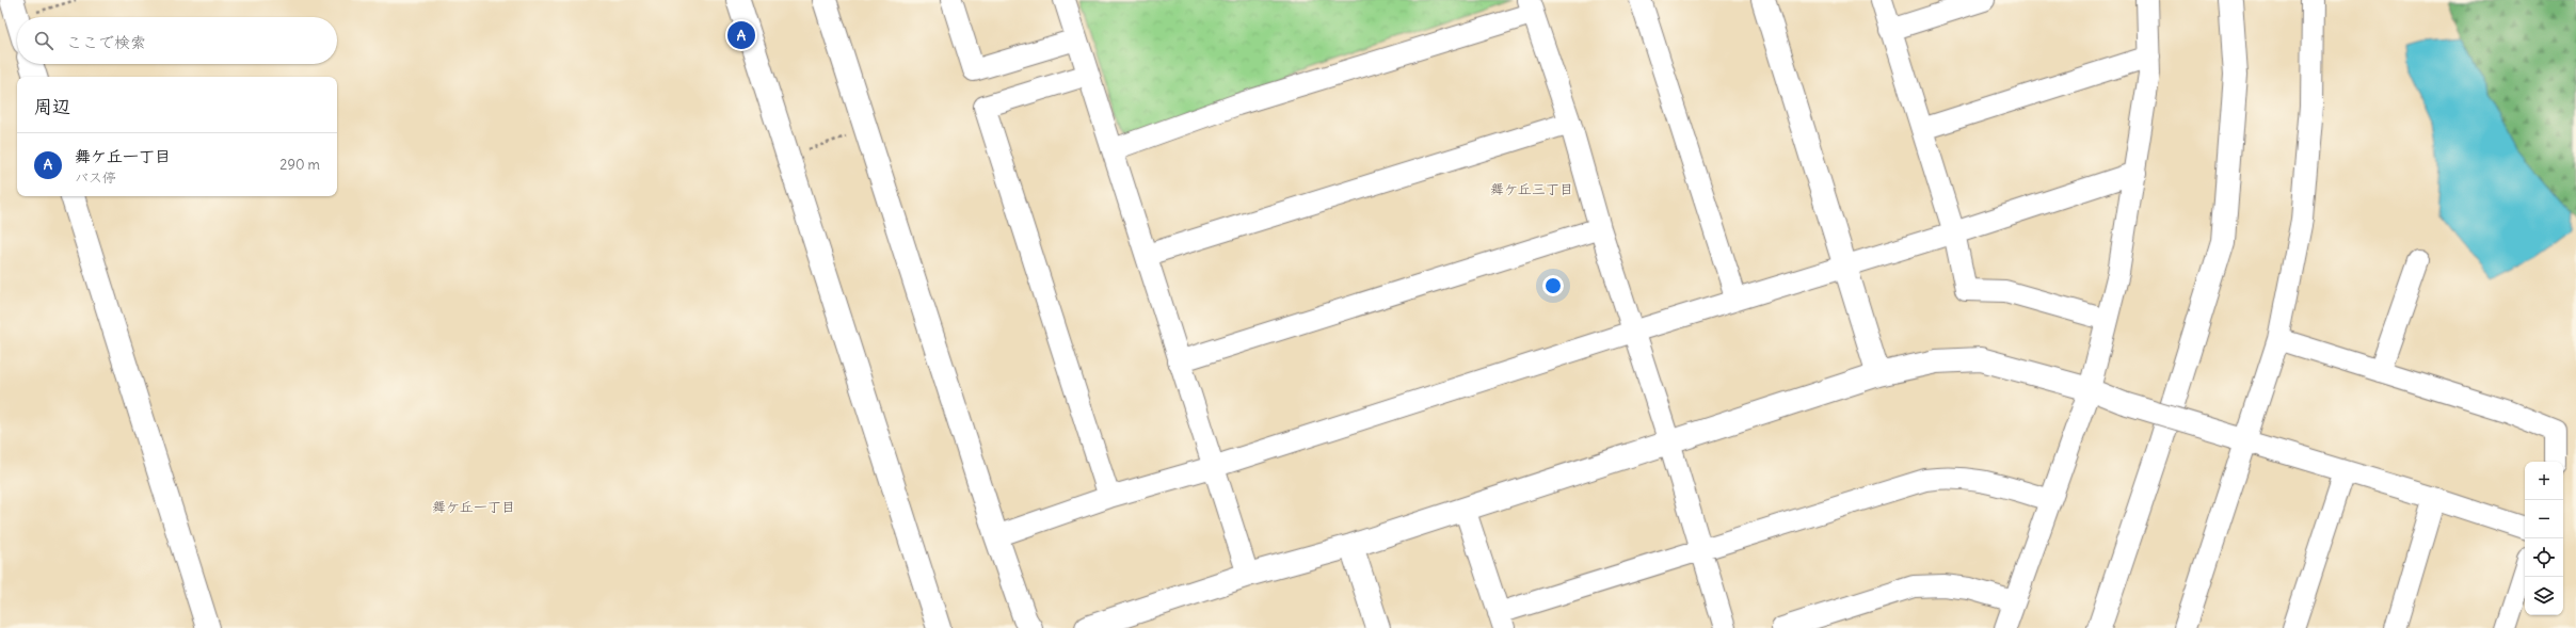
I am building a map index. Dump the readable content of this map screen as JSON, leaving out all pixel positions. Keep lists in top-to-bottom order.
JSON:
{
  "districts": ["舞ケ丘三丁目", "舞ケ丘一丁目"],
  "page": {
    "search": "ここで検索",
    "pins": "A",
    "heading": "周辺",
    "list": [
      {
        "mark": "A",
        "name": "舞ケ丘一丁目",
        "note": "バス停",
        "value": "290 m"
      }
    ],
    "map_buttons": ["+", "−"]
  }
}
